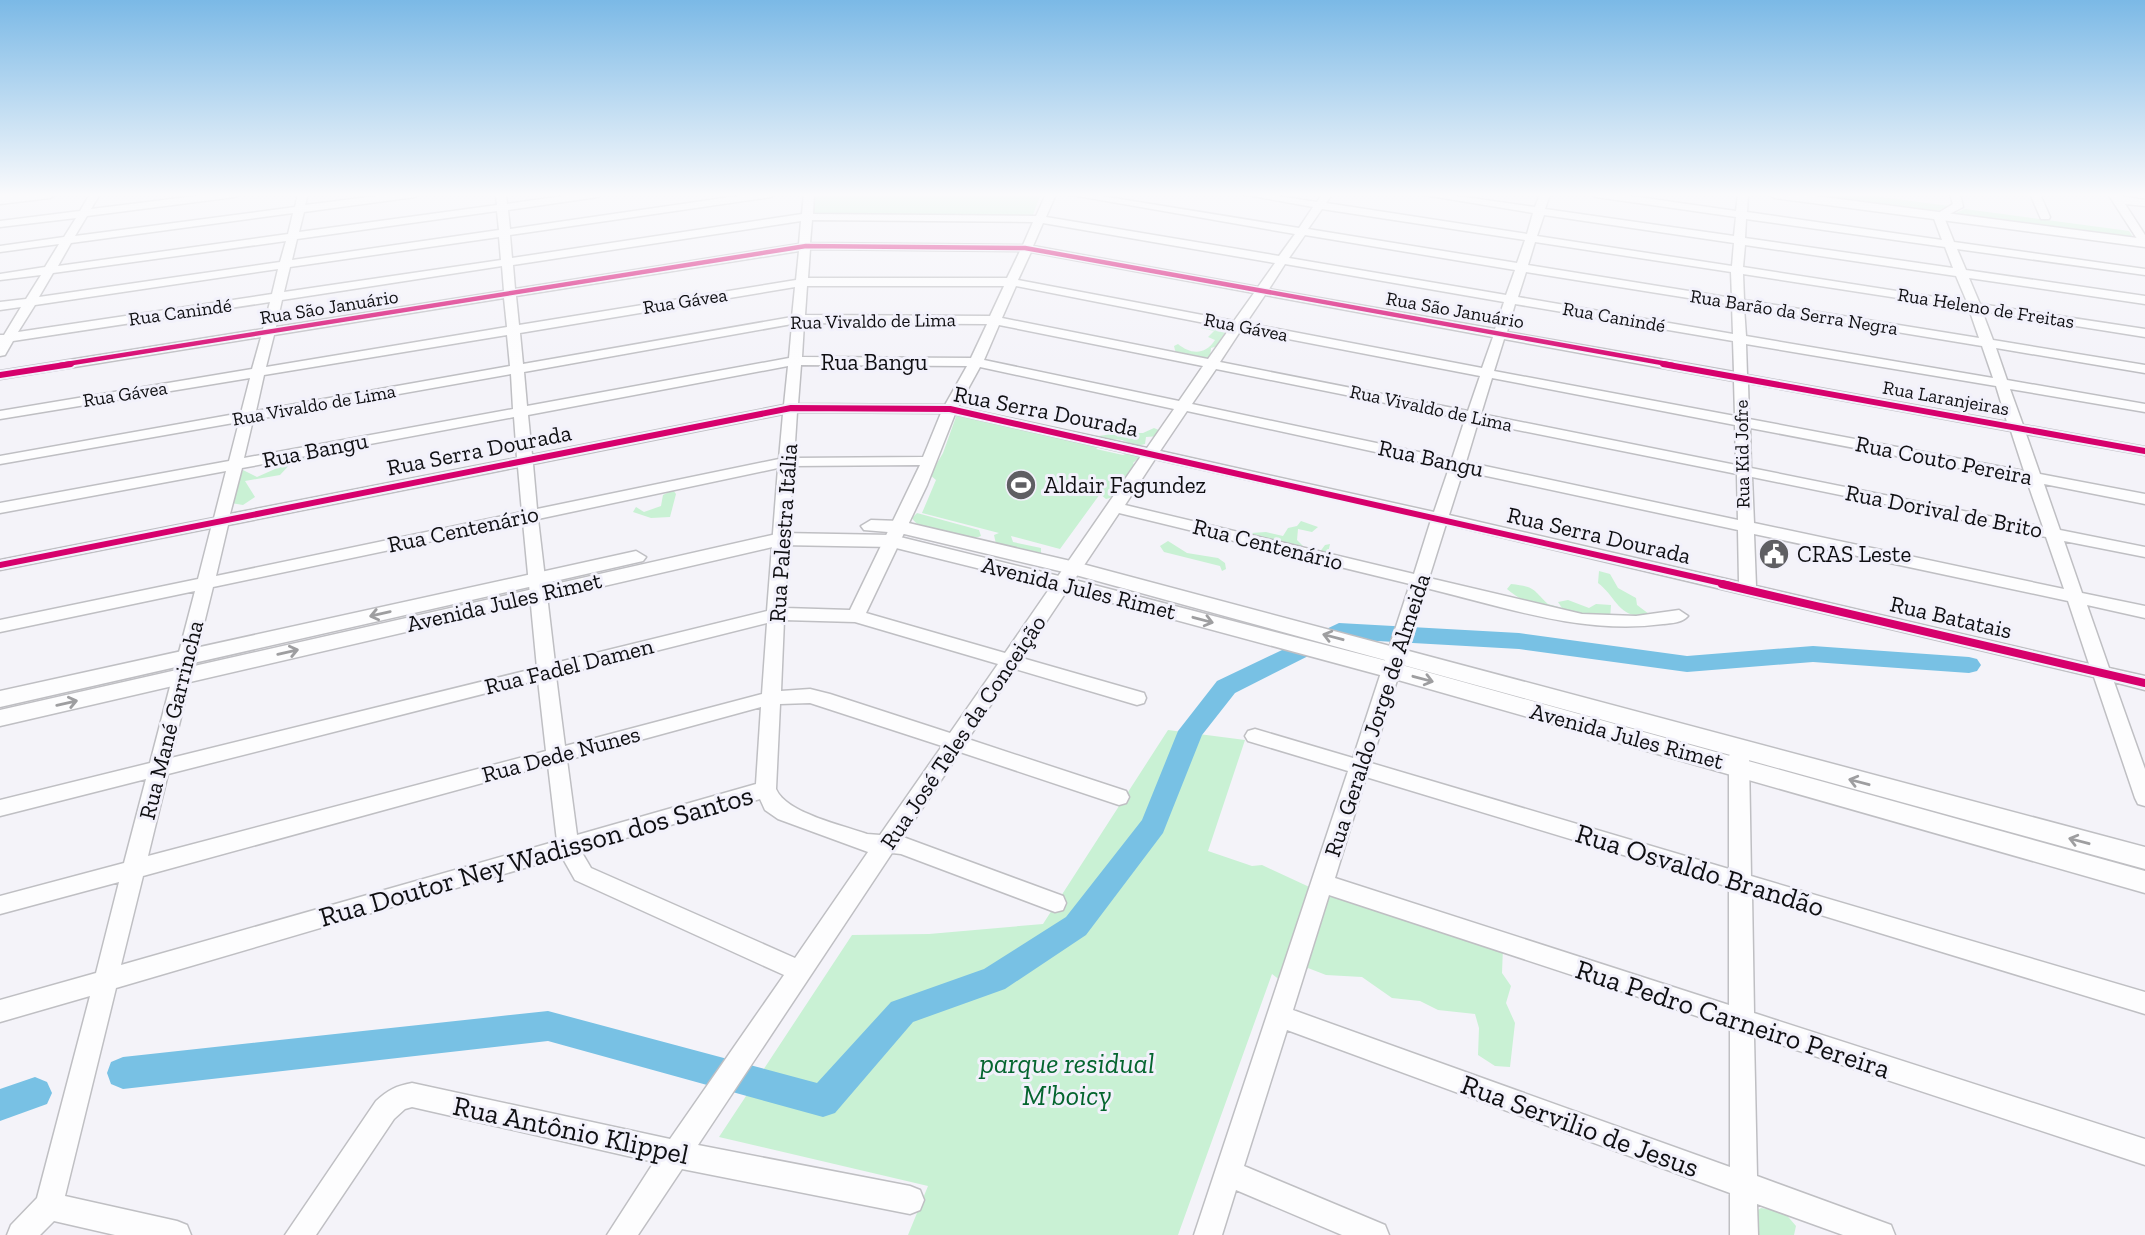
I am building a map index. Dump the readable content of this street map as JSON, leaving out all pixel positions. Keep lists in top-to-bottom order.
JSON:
{
  "streets": {
    "main road": ["Avenida Jules Rimet"],
    "street": [
      "Rua Gávea",
      "Rua São Januário",
      "Rua Heleno de Freitas",
      "Rua Canindé",
      "Rua Barão da Serra Negra",
      "Rua Vivaldo de Lima",
      "Rua Bangu",
      "Rua Laranjeiras",
      "Rua Serra Dourada",
      "Rua Kid Jofre",
      "Rua Couto Pereira",
      "Rua Dorival de Brito",
      "Rua Centenário",
      "Rua Palestra Itália",
      "Rua Batatais",
      "Rua Fadel Damen",
      "Rua Geraldo Jorge de Almeida",
      "Rua Mané Garrincha",
      "Rua José Teles da Conceição",
      "Rua Dede Nunes",
      "Rua Doutor Ney Wadisson dos Santos",
      "Rua Osvaldo Brandão",
      "Rua Pedro Carneiro Pereira",
      "Rua Servilio de Jesus",
      "Rua Antônio Klippel"
    ]
  },
  "crossings": [
    ["Rua Gávea", "Rua Kid Jofre"],
    ["Rua Gávea", "Rua Couto Pereira"],
    ["Rua Gávea", "Rua Palestra Itália"],
    ["Rua Gávea", "Rua Geraldo Jorge de Almeida"],
    ["Rua Gávea", "Rua Mané Garrincha"],
    ["Rua Gávea", "Rua José Teles da Conceição"],
    ["Rua São Januário", "Rua Laranjeiras"],
    ["Rua São Januário", "Rua Kid Jofre"],
    ["Rua São Januário", "Rua Geraldo Jorge de Almeida"],
    ["Rua São Januário", "Rua Mané Garrincha"],
    ["Rua São Januário", "Rua José Teles da Conceição"],
    ["Rua Heleno de Freitas", "Rua Kid Jofre"],
    ["Rua Canindé", "Rua Kid Jofre"],
    ["Rua Canindé", "Rua Geraldo Jorge de Almeida"],
    ["Rua Canindé", "Rua Mané Garrincha"],
    ["Rua Canindé", "Rua José Teles da Conceição"],
    ["Rua Barão da Serra Negra", "Rua Kid Jofre"],
    ["Rua Barão da Serra Negra", "Rua Geraldo Jorge de Almeida"],
    ["Rua Vivaldo de Lima", "Rua Kid Jofre"],
    ["Rua Vivaldo de Lima", "Rua Dorival de Brito"],
    ["Rua Vivaldo de Lima", "Rua Palestra Itália"],
    ["Rua Vivaldo de Lima", "Rua Geraldo Jorge de Almeida"],
    ["Rua Vivaldo de Lima", "Rua Mané Garrincha"],
    ["Rua Vivaldo de Lima", "Rua José Teles da Conceição"],
    ["Rua Bangu", "Rua Kid Jofre"],
    ["Rua Bangu", "Rua Palestra Itália"],
    ["Rua Bangu", "Rua Geraldo Jorge de Almeida"],
    ["Rua Bangu", "Rua Mané Garrincha"],
    ["Rua Bangu", "Rua José Teles da Conceição"],
    ["Rua Laranjeiras", "Rua Kid Jofre"],
    ["Rua Serra Dourada", "Rua Kid Jofre"],
    ["Rua Serra Dourada", "Rua Palestra Itália"],
    ["Rua Serra Dourada", "Rua Batatais"],
    ["Rua Serra Dourada", "Rua Geraldo Jorge de Almeida"],
    ["Rua Serra Dourada", "Rua Mané Garrincha"],
    ["Rua Serra Dourada", "Rua José Teles da Conceição"],
    ["Rua Kid Jofre", "Rua Couto Pereira"],
    ["Rua Kid Jofre", "Rua Dorival de Brito"],
    ["Rua Kid Jofre", "Rua Batatais"],
    ["Rua Centenário", "Rua Palestra Itália"],
    ["Rua Centenário", "Rua Geraldo Jorge de Almeida"],
    ["Rua Centenário", "Rua Mané Garrincha"],
    ["Rua Centenário", "Rua José Teles da Conceição"],
    ["Rua Palestra Itália", "Avenida Jules Rimet"],
    ["Rua Palestra Itália", "Rua Fadel Damen"],
    ["Rua Palestra Itália", "Rua Dede Nunes"],
    ["Rua Palestra Itália", "Rua Doutor Ney Wadisson dos Santos"],
    ["Avenida Jules Rimet", "Rua Geraldo Jorge de Almeida"],
    ["Avenida Jules Rimet", "Rua Mané Garrincha"],
    ["Avenida Jules Rimet", "Rua José Teles da Conceição"],
    ["Rua Fadel Damen", "Rua Mané Garrincha"],
    ["Rua Fadel Damen", "Rua José Teles da Conceição"],
    ["Rua Geraldo Jorge de Almeida", "Rua Osvaldo Brandão"],
    ["Rua Geraldo Jorge de Almeida", "Rua Pedro Carneiro Pereira"],
    ["Rua Geraldo Jorge de Almeida", "Rua Servilio de Jesus"],
    ["Rua Mané Garrincha", "Rua Dede Nunes"],
    ["Rua Mané Garrincha", "Rua Doutor Ney Wadisson dos Santos"],
    ["Rua José Teles da Conceição", "Rua Dede Nunes"],
    ["Rua José Teles da Conceição", "Rua Doutor Ney Wadisson dos Santos"],
    ["Rua José Teles da Conceição", "Rua Antônio Klippel"]
  ],
  "parks": ["parque residual M'boicy"],
  "places": {
    "sports": ["Aldair Fagundez"],
    "public building": ["CRAS Leste"]
  }
}
